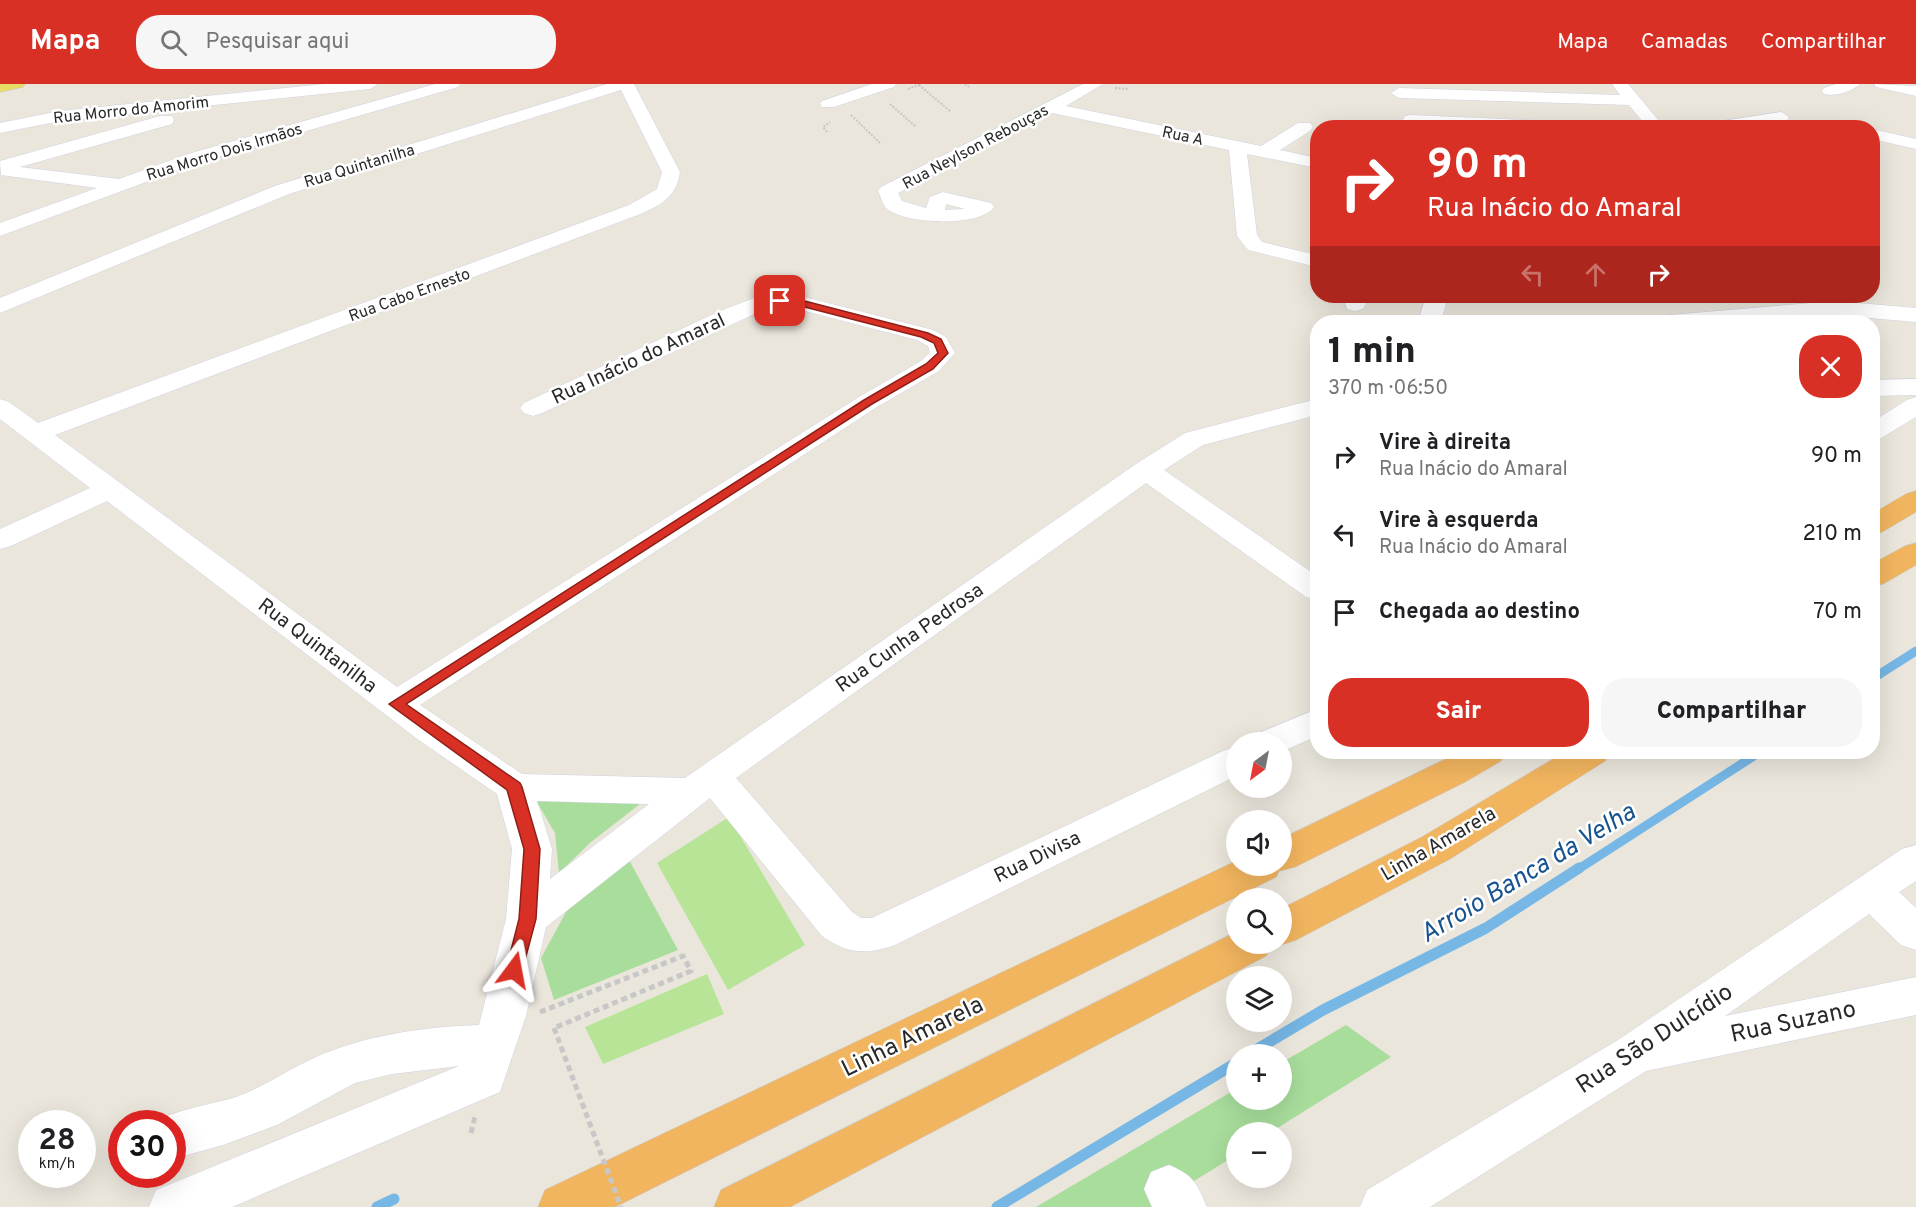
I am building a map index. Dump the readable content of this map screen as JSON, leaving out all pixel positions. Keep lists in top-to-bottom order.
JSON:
{
  "streets": {
    "highway": ["Linha Amarela"],
    "street": [
      "Rua Morro do Amorim",
      "Rua A",
      "Rua Neylson Rebouças",
      "Rua Morro Dois Irmãos",
      "Rua Quintanilha",
      "Rua Cabo Ernesto",
      "Rua Inácio do Amaral",
      "Rua Cunha Pedrosa",
      "Rua Divisa",
      "Rua Suzano",
      "Rua São Dulcídio"
    ]
  },
  "crossings": [
    ["Rua A", "Rua Neylson Rebouças"],
    ["Rua Quintanilha", "Rua Cabo Ernesto"],
    ["Rua Quintanilha", "Rua Inácio do Amaral"],
    ["Rua Cunha Pedrosa", "Rua Divisa"],
    ["Rua Suzano", "Rua São Dulcídio"]
  ],
  "water": ["Arroio Banca da Velha"],
  "north": "bottom left",
  "page": {
    "header": "Mapa",
    "search": "Pesquisar aqui",
    "nav": ["Mapa", "Camadas", "Compartilhar"],
    "turn": ["90 m", "Rua Inácio do Amaral"],
    "heading": ["1 min", "370 m · 06:50"],
    "list": [
      {
        "name": "Vire à direita",
        "note": "Rua Inácio do Amaral",
        "value": "90 m"
      },
      {
        "name": "Vire à esquerda",
        "note": "Rua Inácio do Amaral",
        "value": "210 m"
      },
      {
        "name": "Chegada ao destino",
        "value": "70 m"
      }
    ],
    "buttons": ["Sair", "Compartilhar"],
    "map_buttons": ["+", "−"],
    "speed": "28 km/h",
    "limit": "30"
  }
}
